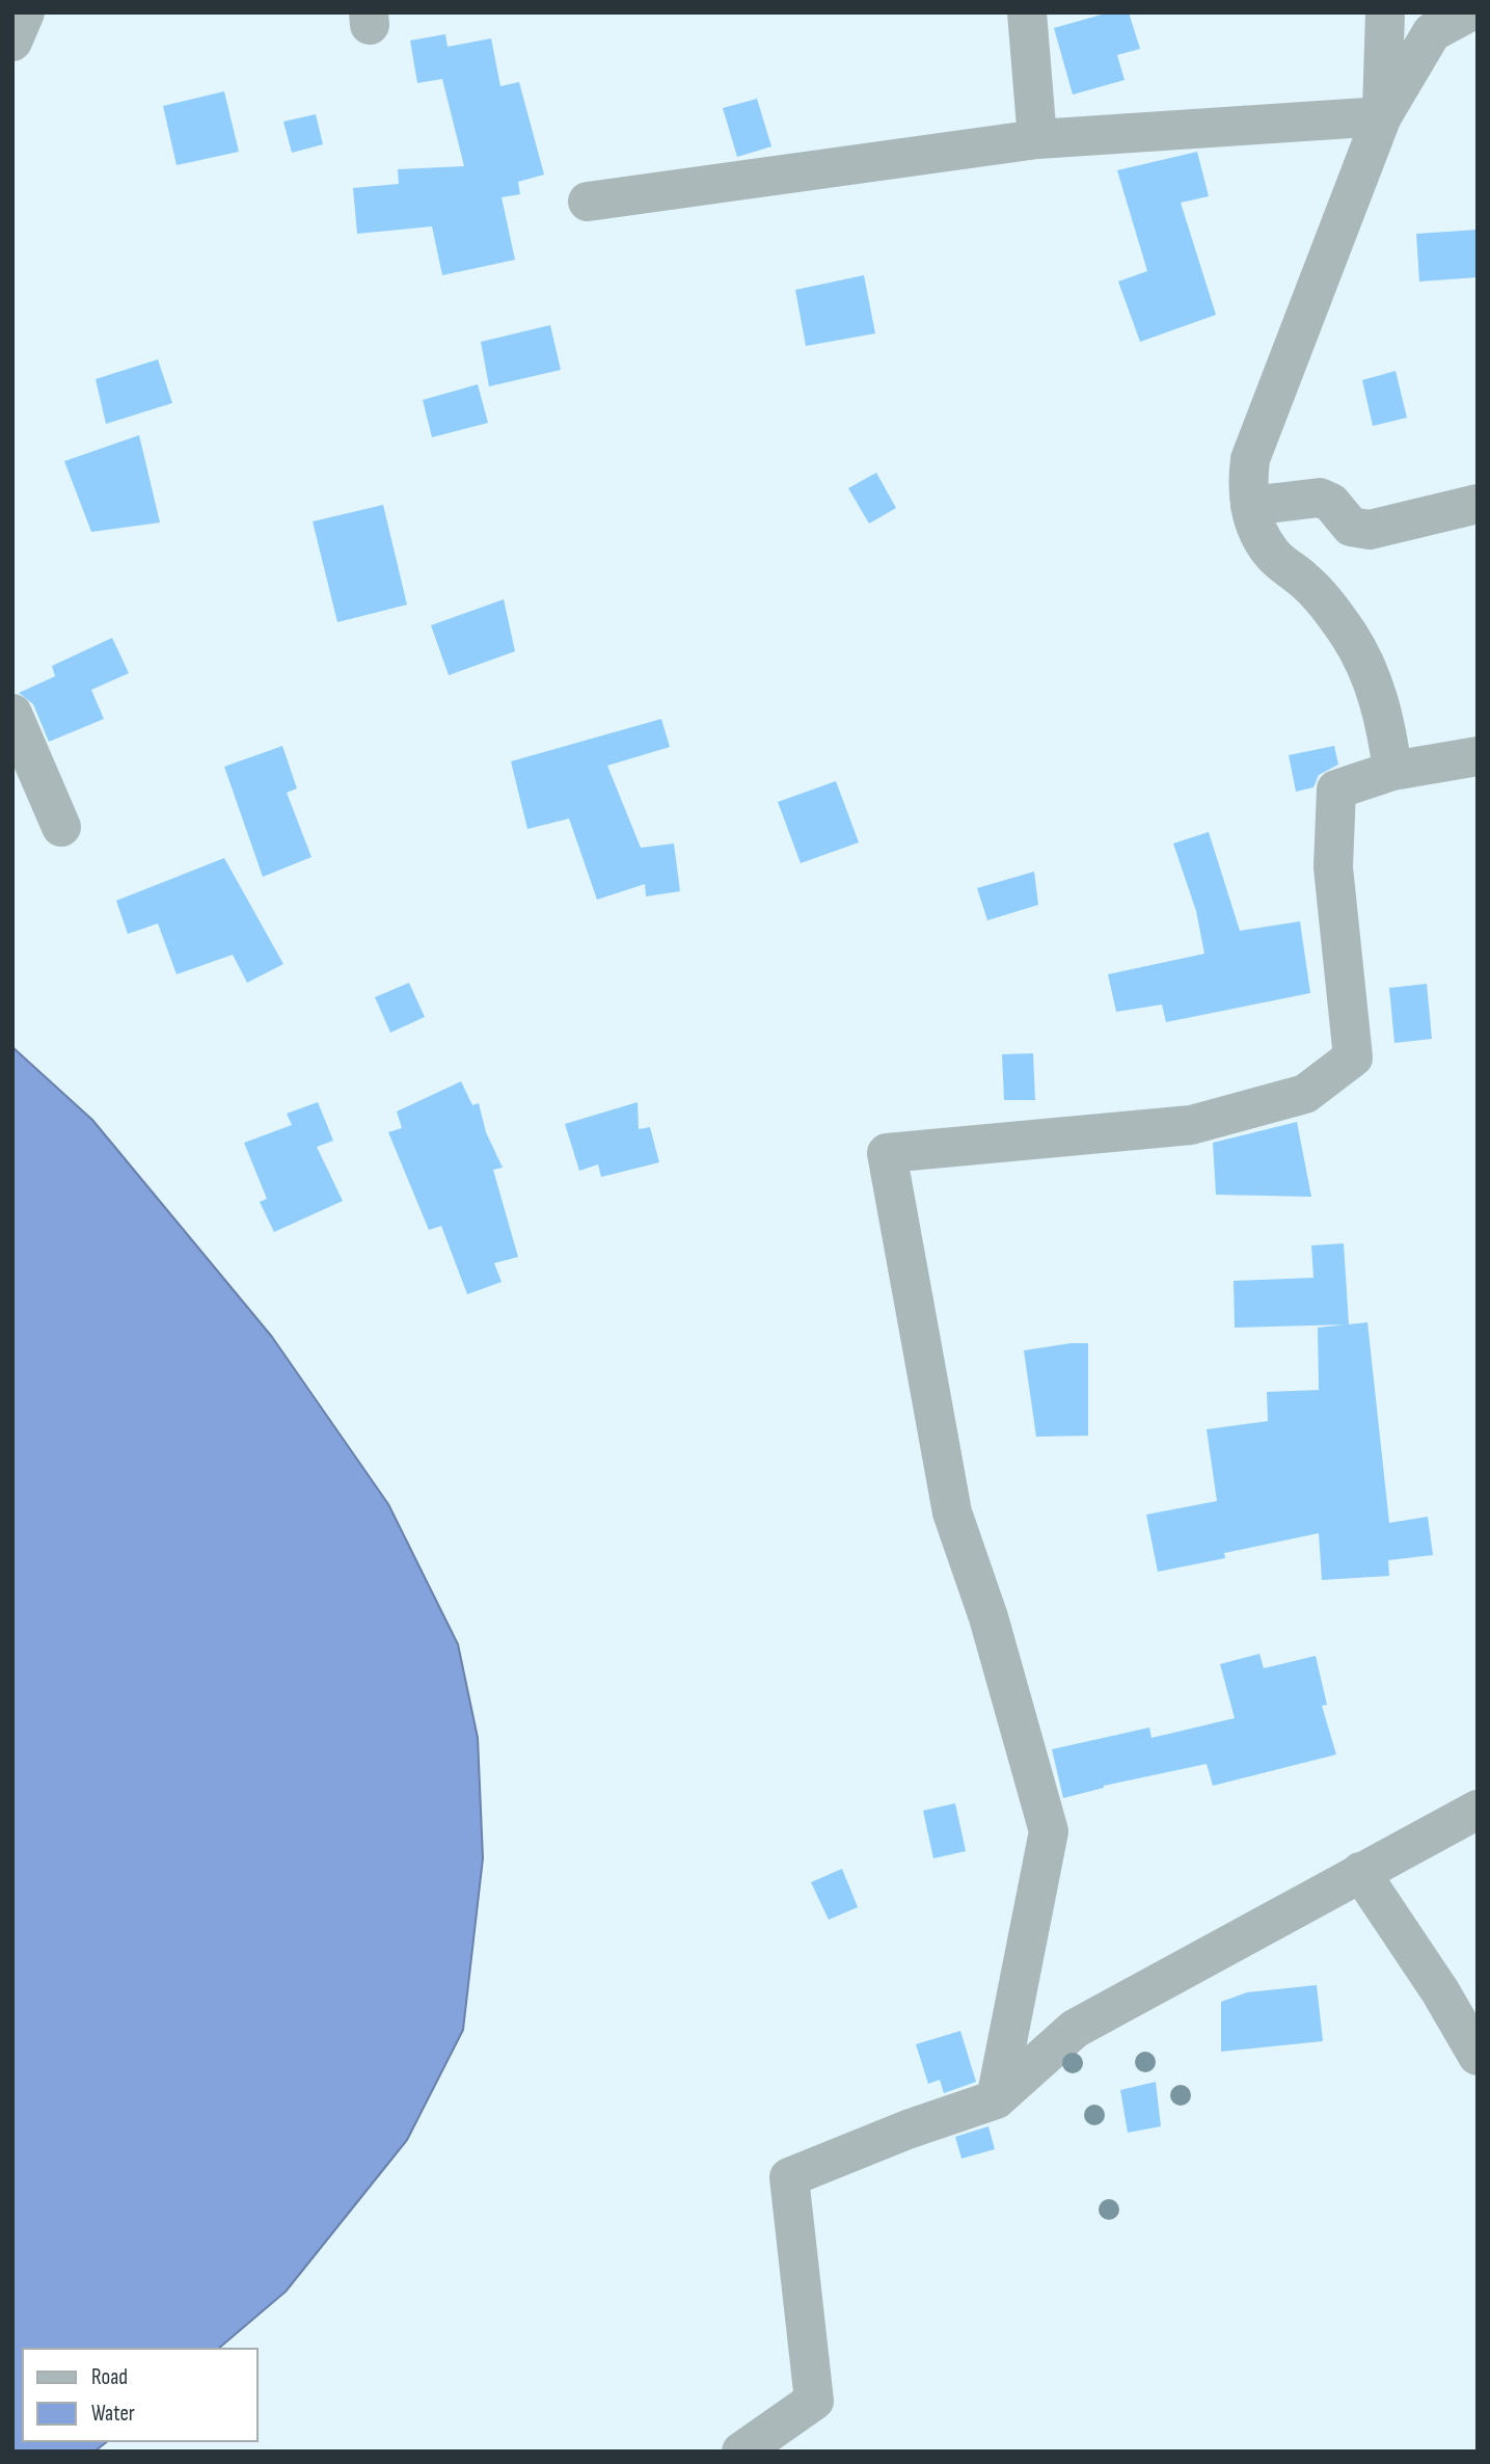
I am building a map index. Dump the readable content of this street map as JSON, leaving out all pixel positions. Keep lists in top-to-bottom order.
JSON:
{
  "legend": ["Road", "Water"]
}
